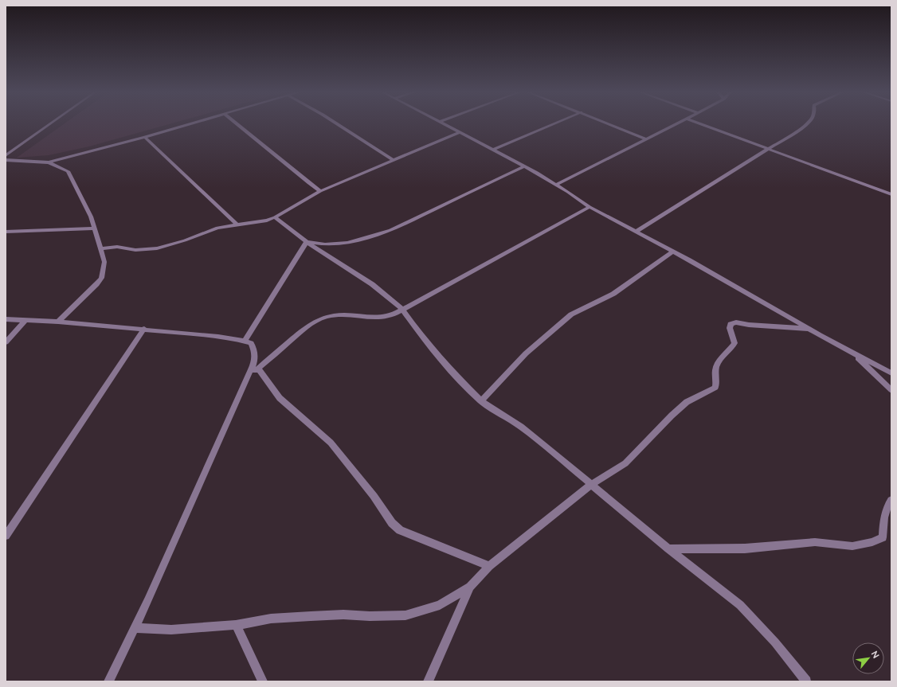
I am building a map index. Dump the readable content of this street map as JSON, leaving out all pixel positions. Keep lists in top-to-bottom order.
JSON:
{
  "north": "top right"
}
